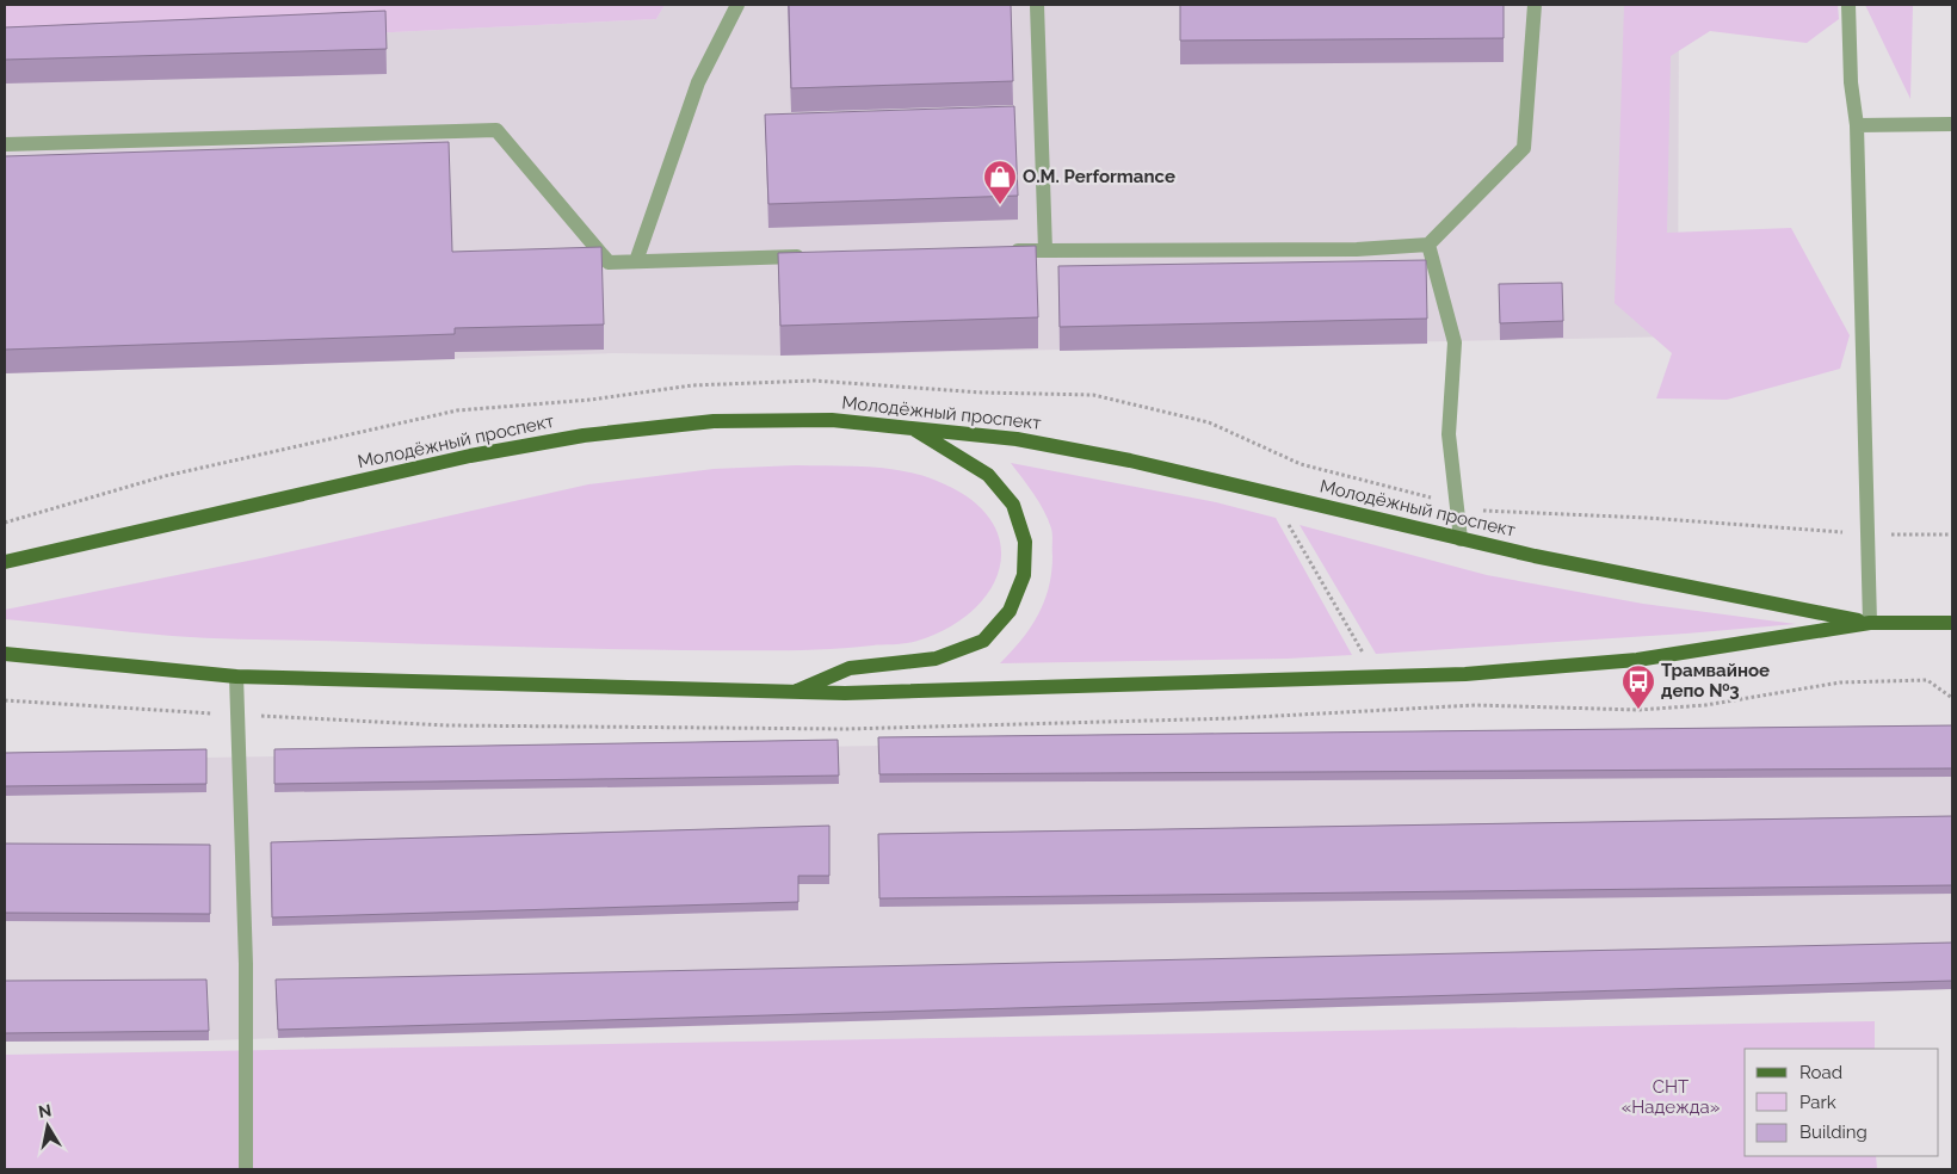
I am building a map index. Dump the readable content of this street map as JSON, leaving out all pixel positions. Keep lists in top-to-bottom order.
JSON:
{
  "streets": {
    "main road": ["Молодёжный проспект"]
  },
  "parks": ["СНТ «Надежда»"],
  "places": {
    "shop": ["O.M. Performance"],
    "bus stop": ["Трамвайное депо №3"]
  },
  "legend": ["Road", "Park", "Building"],
  "north": "top"
}
